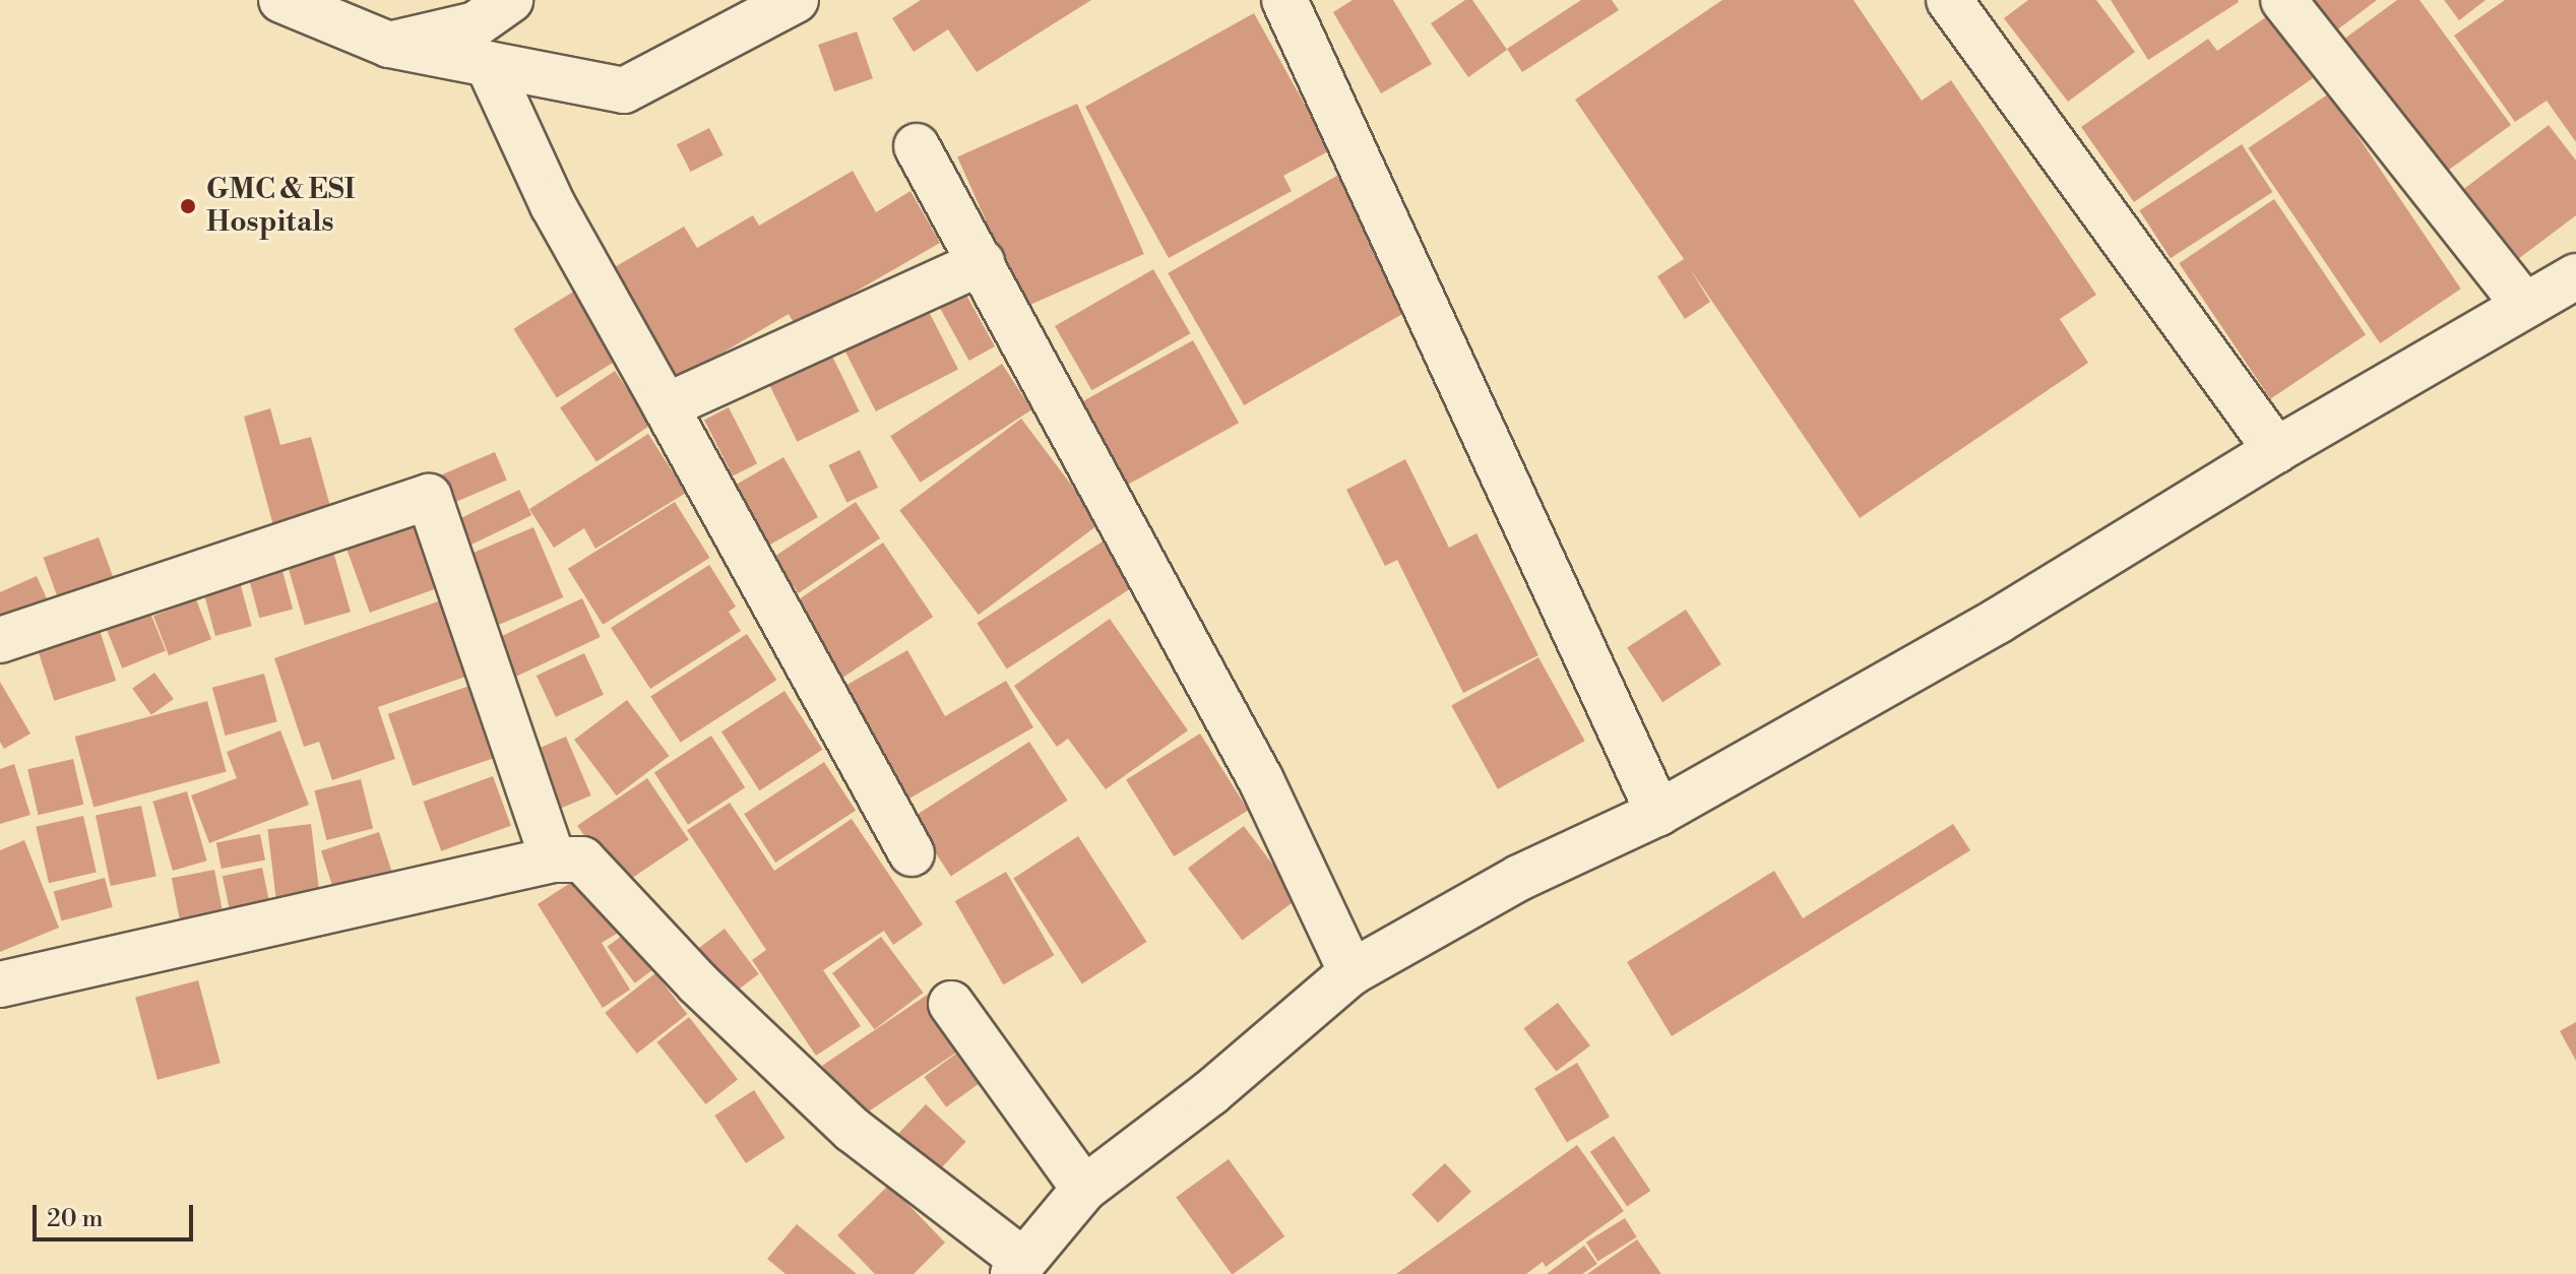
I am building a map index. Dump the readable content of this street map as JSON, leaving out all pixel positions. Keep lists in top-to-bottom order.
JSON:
{
  "places": ["GMC & ESI Hospitals"],
  "scale_bar": "20 m"
}
